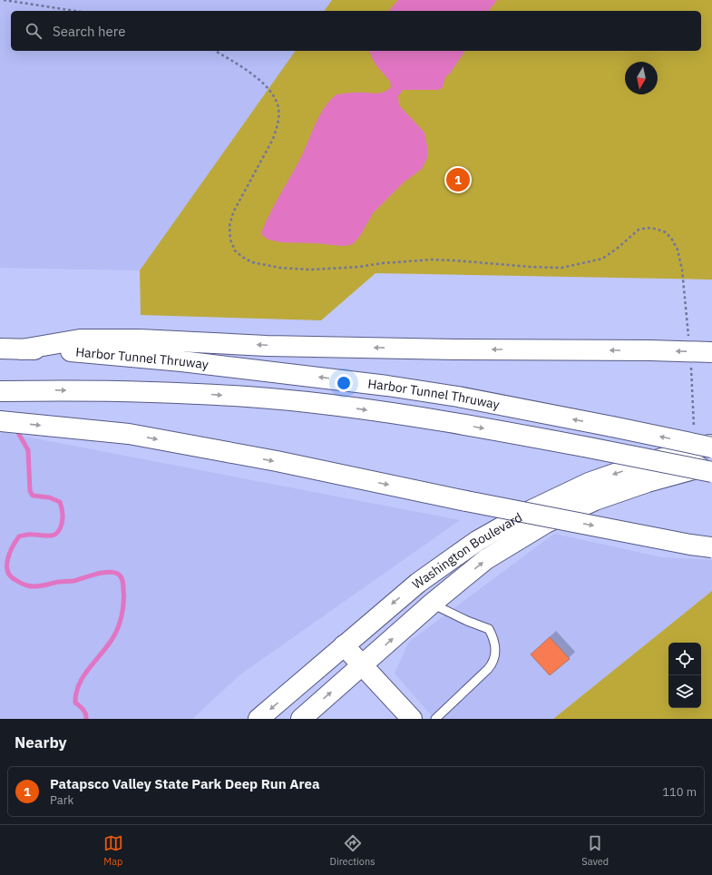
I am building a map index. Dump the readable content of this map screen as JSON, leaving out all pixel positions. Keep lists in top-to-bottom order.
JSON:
{
  "streets": {
    "main road": ["Harbor Tunnel Thruway", "Washington Boulevard"]
  },
  "crossings": [
    ["Harbor Tunnel Thruway", "Washington Boulevard"]
  ],
  "north": "bottom",
  "page": {
    "search": "Search here",
    "pins": "1",
    "heading": "Nearby",
    "list": [
      {
        "mark": "1",
        "name": "Patapsco Valley State Park Deep Run Area",
        "note": "Park",
        "value": "110 m"
      }
    ],
    "nav": ["Map", "Directions", "Saved"]
  }
}
